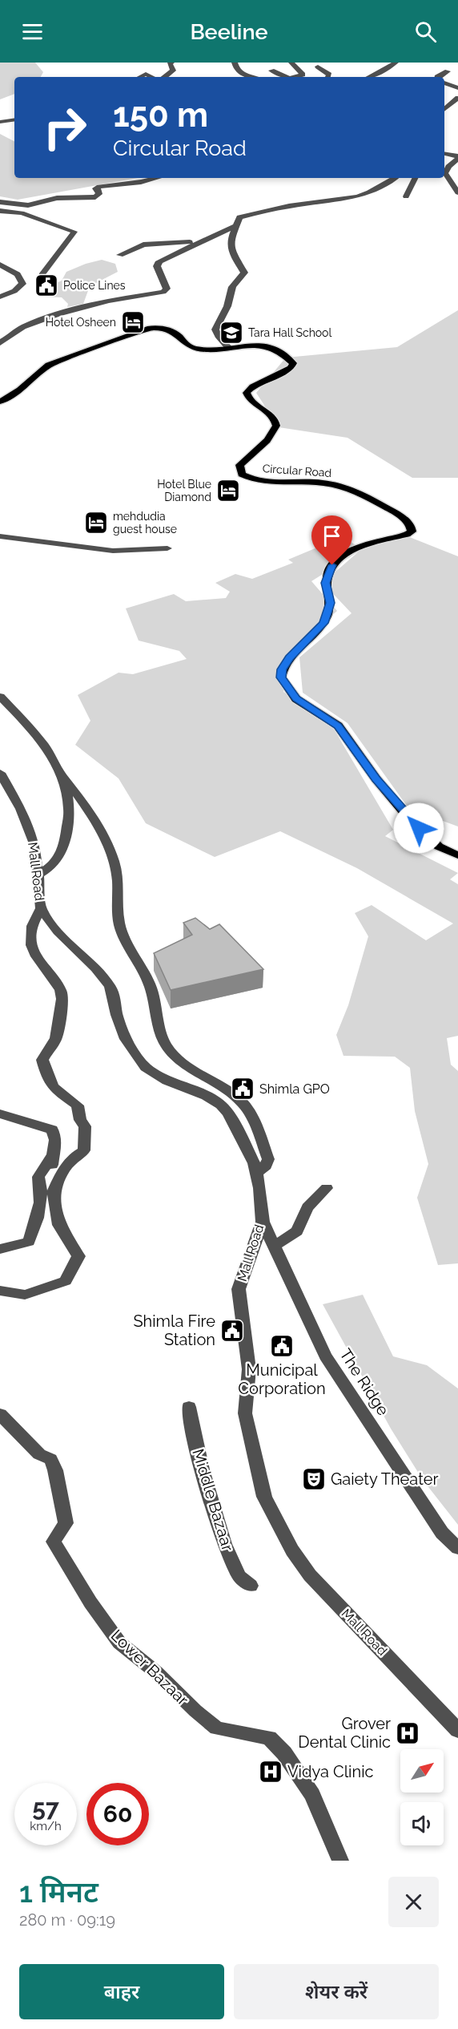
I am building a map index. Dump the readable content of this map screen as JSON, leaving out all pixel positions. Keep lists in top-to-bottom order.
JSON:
{
  "streets": {
    "main road": ["Circular Road"],
    "street": [
      "Mall Road",
      "The Ridge",
      "Middle Bazaar",
      "Lower Bazaar"
    ]
  },
  "crossings": [
    ["Mall Road", "The Ridge"]
  ],
  "places": {
    "public building": [
      "Police Lines",
      "Shimla GPO",
      "Shimla Fire Station",
      "Municipal Corporation"
    ],
    "hotel": ["Hotel Osheen", "Hotel Blue Diamond", "mehdudia guest house"],
    "school or university": ["Tara Hall School"],
    "theatre": ["Gaiety Theater"],
    "hospital": ["Grover Dental Clinic", "Vidya Clinic"]
  },
  "north": "top right",
  "page": {
    "header": "Beeline",
    "turn": ["150 m", "Circular Road"],
    "speed": "57 km/h",
    "limit": "60",
    "heading": ["1 मिनट", "280 m · 09:19"],
    "buttons": ["बाहर", "शेयर करें"]
  }
}
